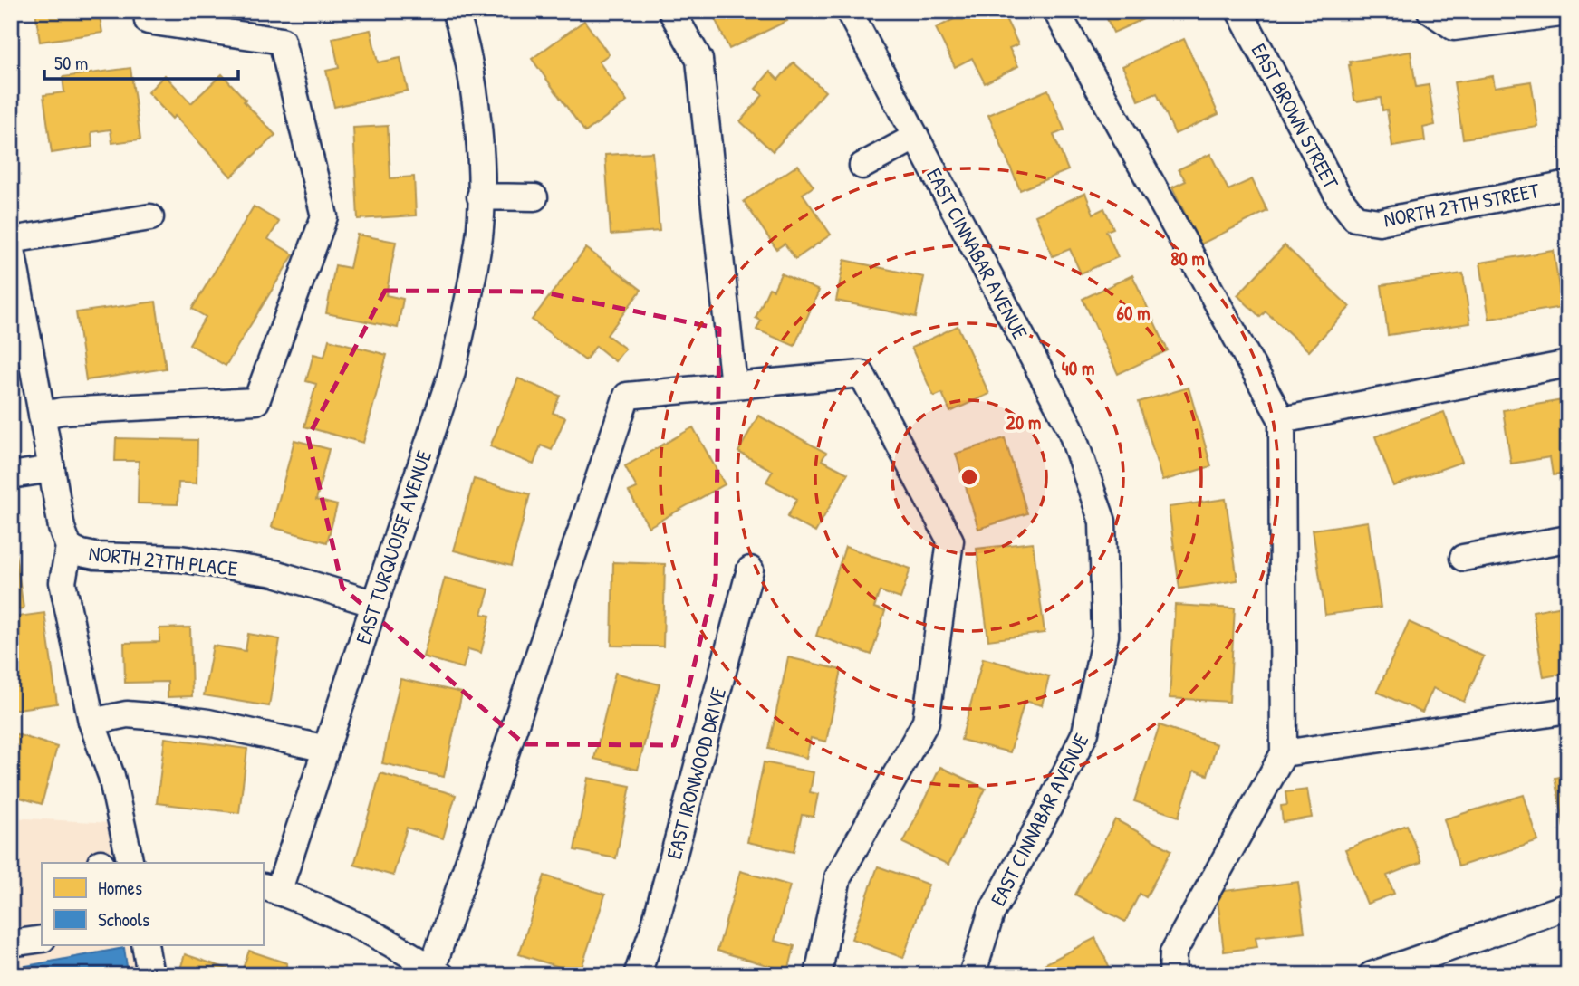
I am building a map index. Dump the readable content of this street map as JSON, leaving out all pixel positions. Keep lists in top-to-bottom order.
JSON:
{
  "streets": {
    "street": [
      "EAST BROWN STREET",
      "NORTH 27TH STREET",
      "EAST CINNABAR AVENUE",
      "EAST TURQUOISE AVENUE",
      "NORTH 27TH PLACE",
      "EAST IRONWOOD DRIVE"
    ]
  },
  "crossings": [
    ["EAST BROWN STREET", "NORTH 27TH STREET"],
    ["EAST TURQUOISE AVENUE", "NORTH 27TH PLACE"]
  ],
  "legend": ["Homes", "Schools"],
  "scale_bar": "50 m",
  "rings": [
    "80 m",
    "60 m",
    "40 m",
    "20 m"
  ]
}
